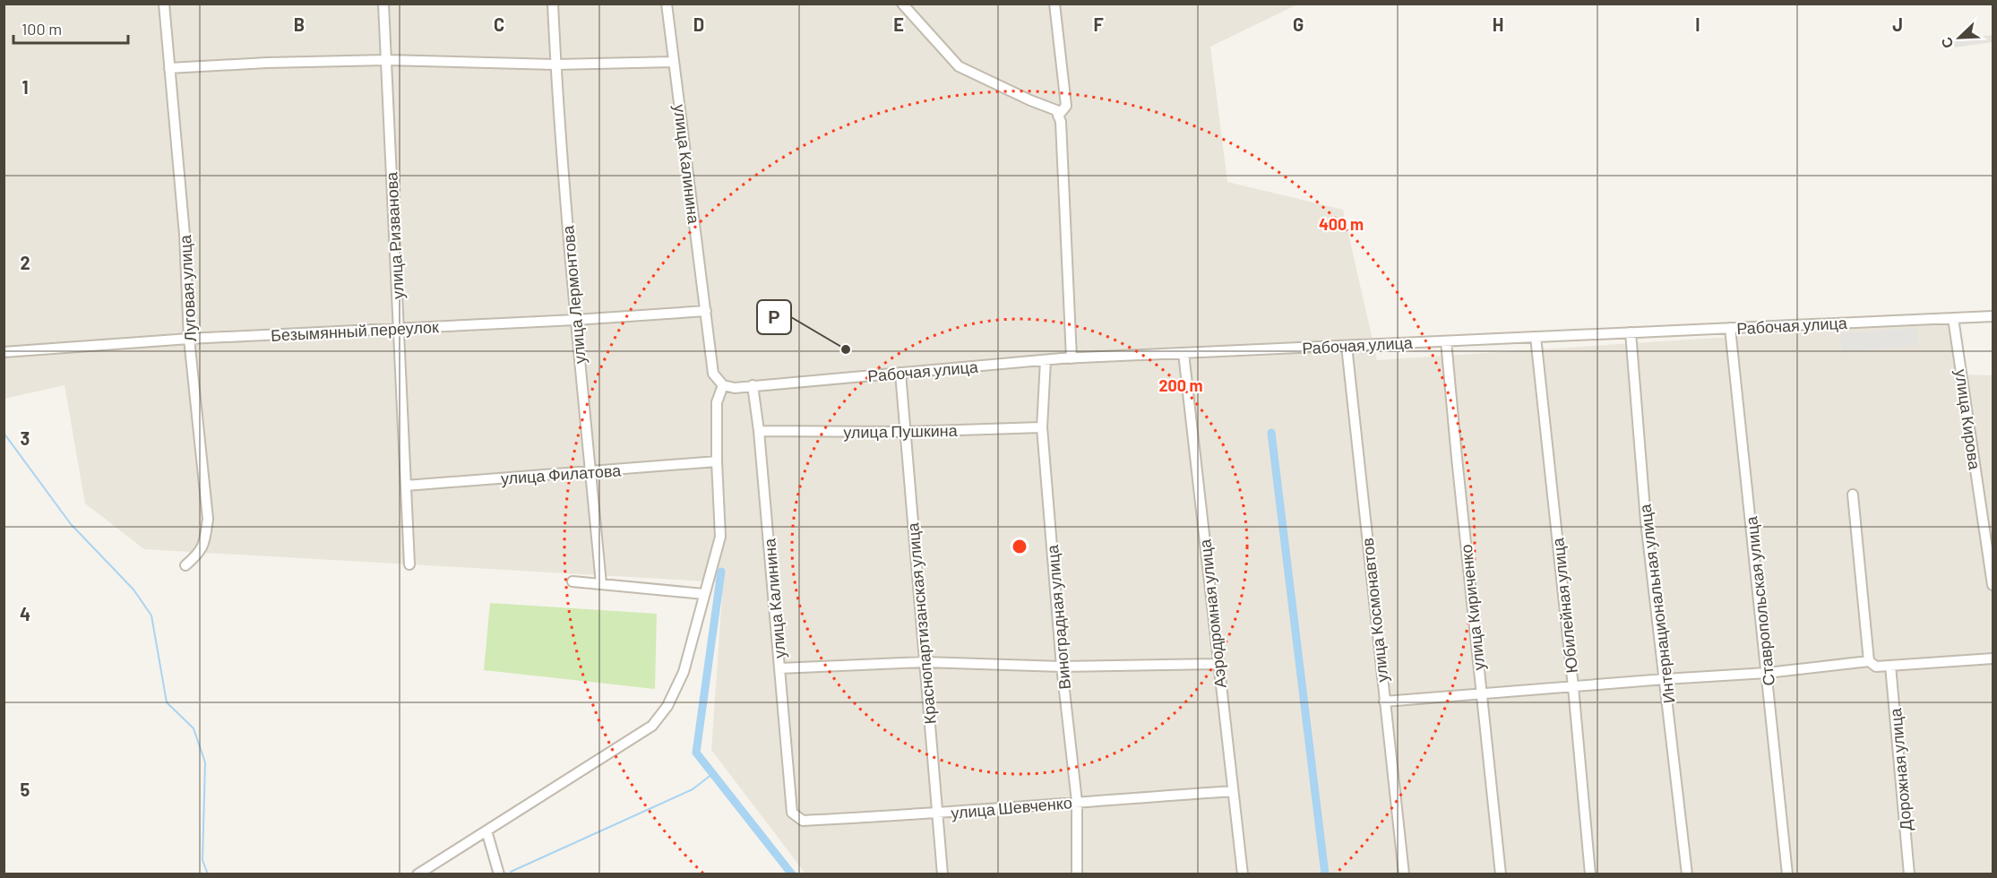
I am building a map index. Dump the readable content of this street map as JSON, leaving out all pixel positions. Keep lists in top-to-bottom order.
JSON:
{
  "streets": {
    "street": [
      "улица Калинина",
      "улица Ризванова",
      "Луговая улица",
      "улица Лермонтова",
      "Рабочая улица",
      "Безымянный переулок",
      "улица Кирова",
      "улица Пушкина",
      "улица Филатова",
      "Ставропольская улица",
      "Интернациональная улица",
      "Юбилейная улица",
      "улица Кириченко",
      "улица Космонавтов",
      "Аэродромная улица",
      "Виноградная улица",
      "Краснопартизанская улица",
      "Дорожная улица",
      "улица Шевченко"
    ]
  },
  "crossings": [
    ["улица Калинина", "Рабочая улица"],
    ["улица Калинина", "Безымянный переулок"],
    ["улица Калинина", "улица Пушкина"],
    ["улица Калинина", "улица Шевченко"],
    ["улица Ризванова", "Безымянный переулок"],
    ["улица Ризванова", "улица Филатова"],
    ["Луговая улица", "Безымянный переулок"],
    ["улица Лермонтова", "Безымянный переулок"],
    ["улица Лермонтова", "улица Филатова"],
    ["Рабочая улица", "улица Кирова"],
    ["Рабочая улица", "Ставропольская улица"],
    ["Рабочая улица", "Интернациональная улица"],
    ["Рабочая улица", "Юбилейная улица"],
    ["Рабочая улица", "улица Кириченко"],
    ["Рабочая улица", "улица Космонавтов"],
    ["Рабочая улица", "Аэродромная улица"],
    ["Рабочая улица", "Виноградная улица"],
    ["Рабочая улица", "Краснопартизанская улица"],
    ["улица Пушкина", "Виноградная улица"],
    ["улица Пушкина", "Краснопартизанская улица"],
    ["Аэродромная улица", "улица Шевченко"],
    ["Виноградная улица", "улица Шевченко"],
    ["Краснопартизанская улица", "улица Шевченко"]
  ],
  "places": ["Р"],
  "scale_bar": "100 m",
  "north": "bottom left",
  "grid": {
    "columns": [
      "B",
      "C",
      "D",
      "E",
      "F",
      "G",
      "H",
      "I",
      "J"
    ],
    "rows": [
      "1",
      "2",
      "3",
      "4",
      "5"
    ]
  },
  "rings": ["400 m", "200 m"]
}
